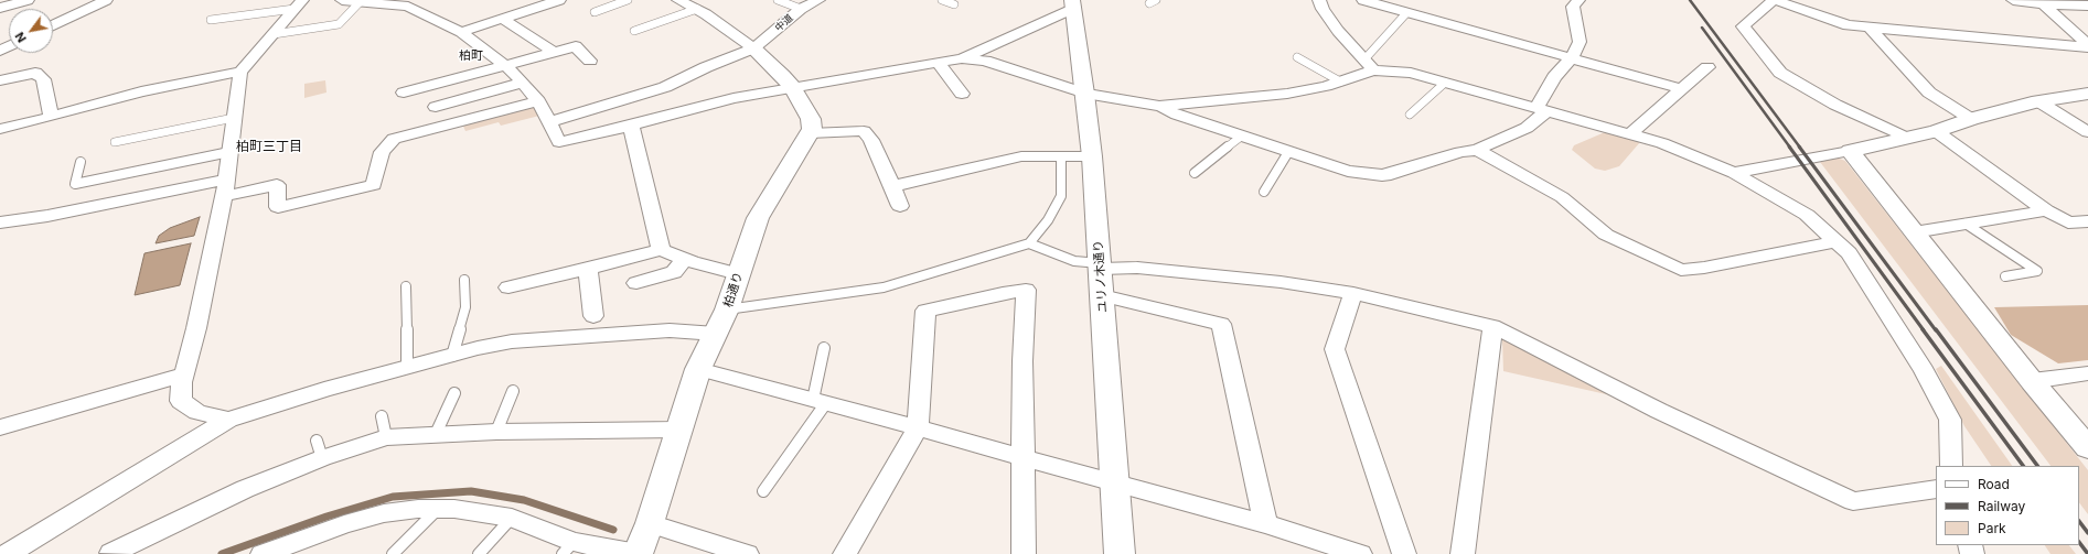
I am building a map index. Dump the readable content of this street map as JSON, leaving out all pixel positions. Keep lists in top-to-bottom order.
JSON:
{
  "streets": {
    "street": ["中道", "ユリノ木通り", "柏通り"]
  },
  "districts": ["柏町", "柏町三丁目"],
  "legend": ["Road", "Railway", "Park"],
  "north": "bottom left"
}
